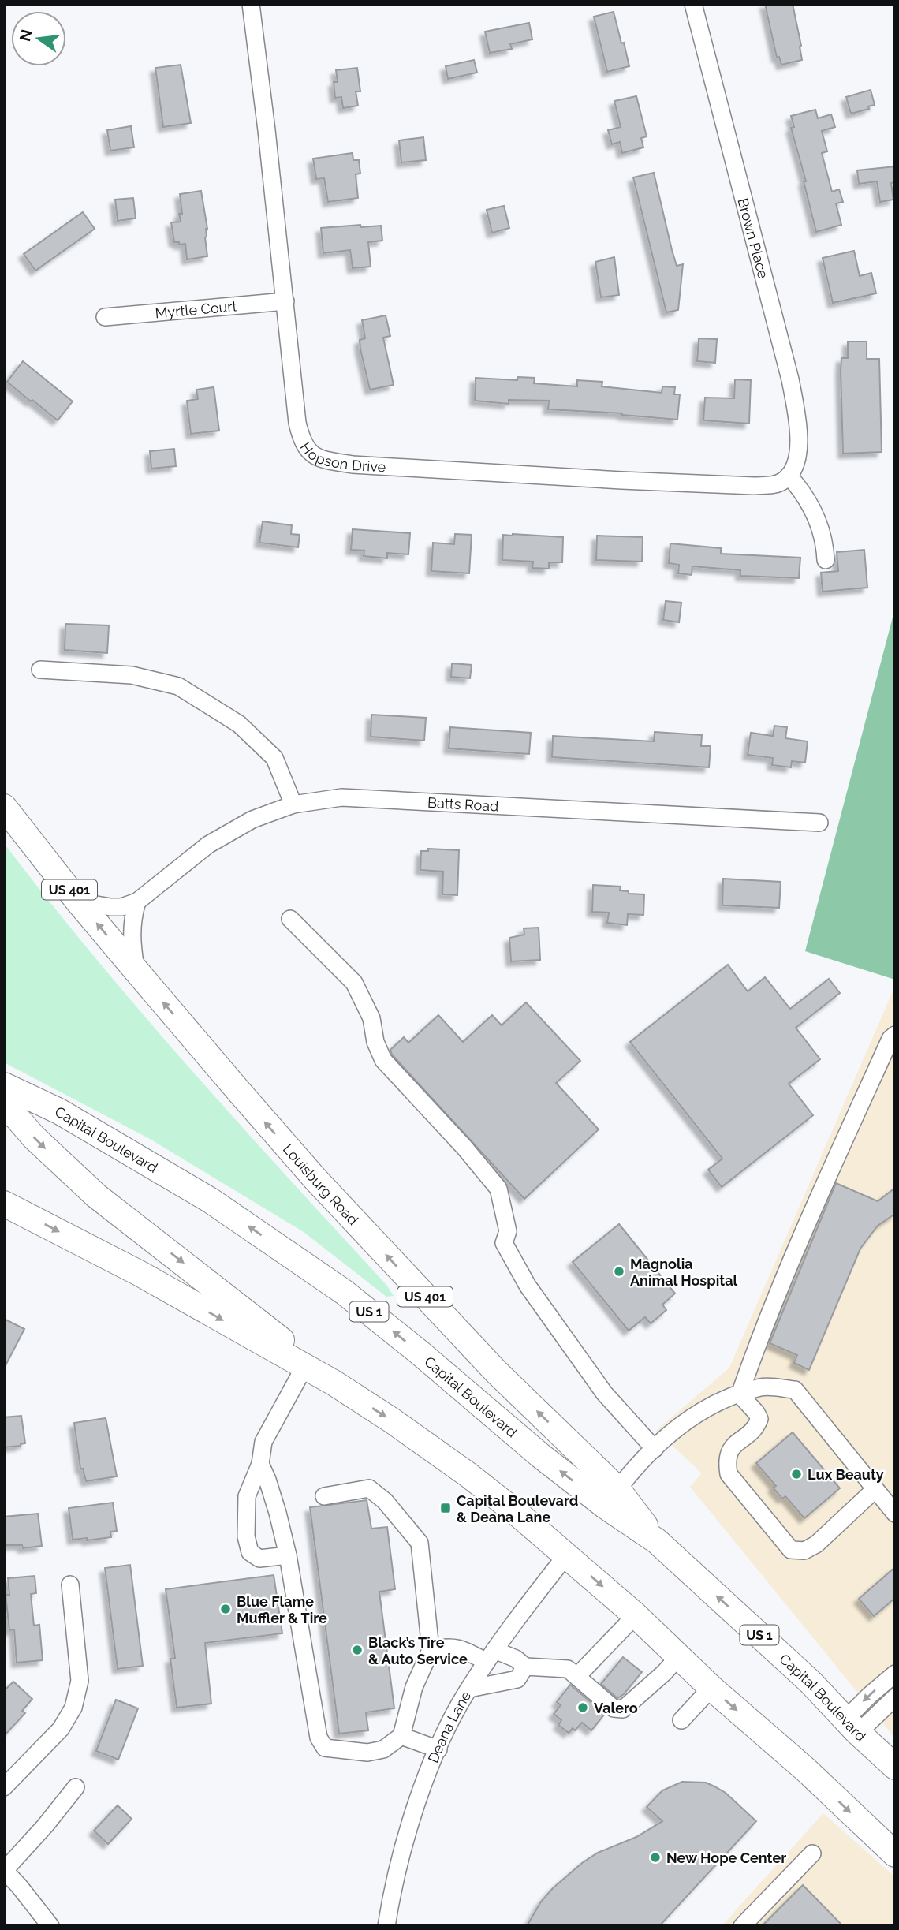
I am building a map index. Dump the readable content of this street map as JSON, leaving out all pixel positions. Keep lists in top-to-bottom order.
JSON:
{
  "streets": {
    "highway": [
      "US 401",
      "Capital Boulevard",
      "Louisburg Road",
      "US 1"
    ],
    "street": [
      "Brown Place",
      "Myrtle Court",
      "Hopson Drive",
      "Batts Road",
      "Deana Lane"
    ]
  },
  "crossings": [
    ["Brown Place", "Hopson Drive"],
    ["Myrtle Court", "Hopson Drive"],
    ["Batts Road", "Louisburg Road"],
    ["Capital Boulevard", "Louisburg Road"]
  ],
  "places": {
    "other": [
      "Magnolia Animal Hospital",
      "Lux Beauty",
      "Blue Flame Muffler & Tire",
      "Black’s Tire & Auto Service",
      "Valero",
      "New Hope Center"
    ],
    "transit": ["Capital Boulevard & Deana Lane"]
  },
  "north": "left"
}
